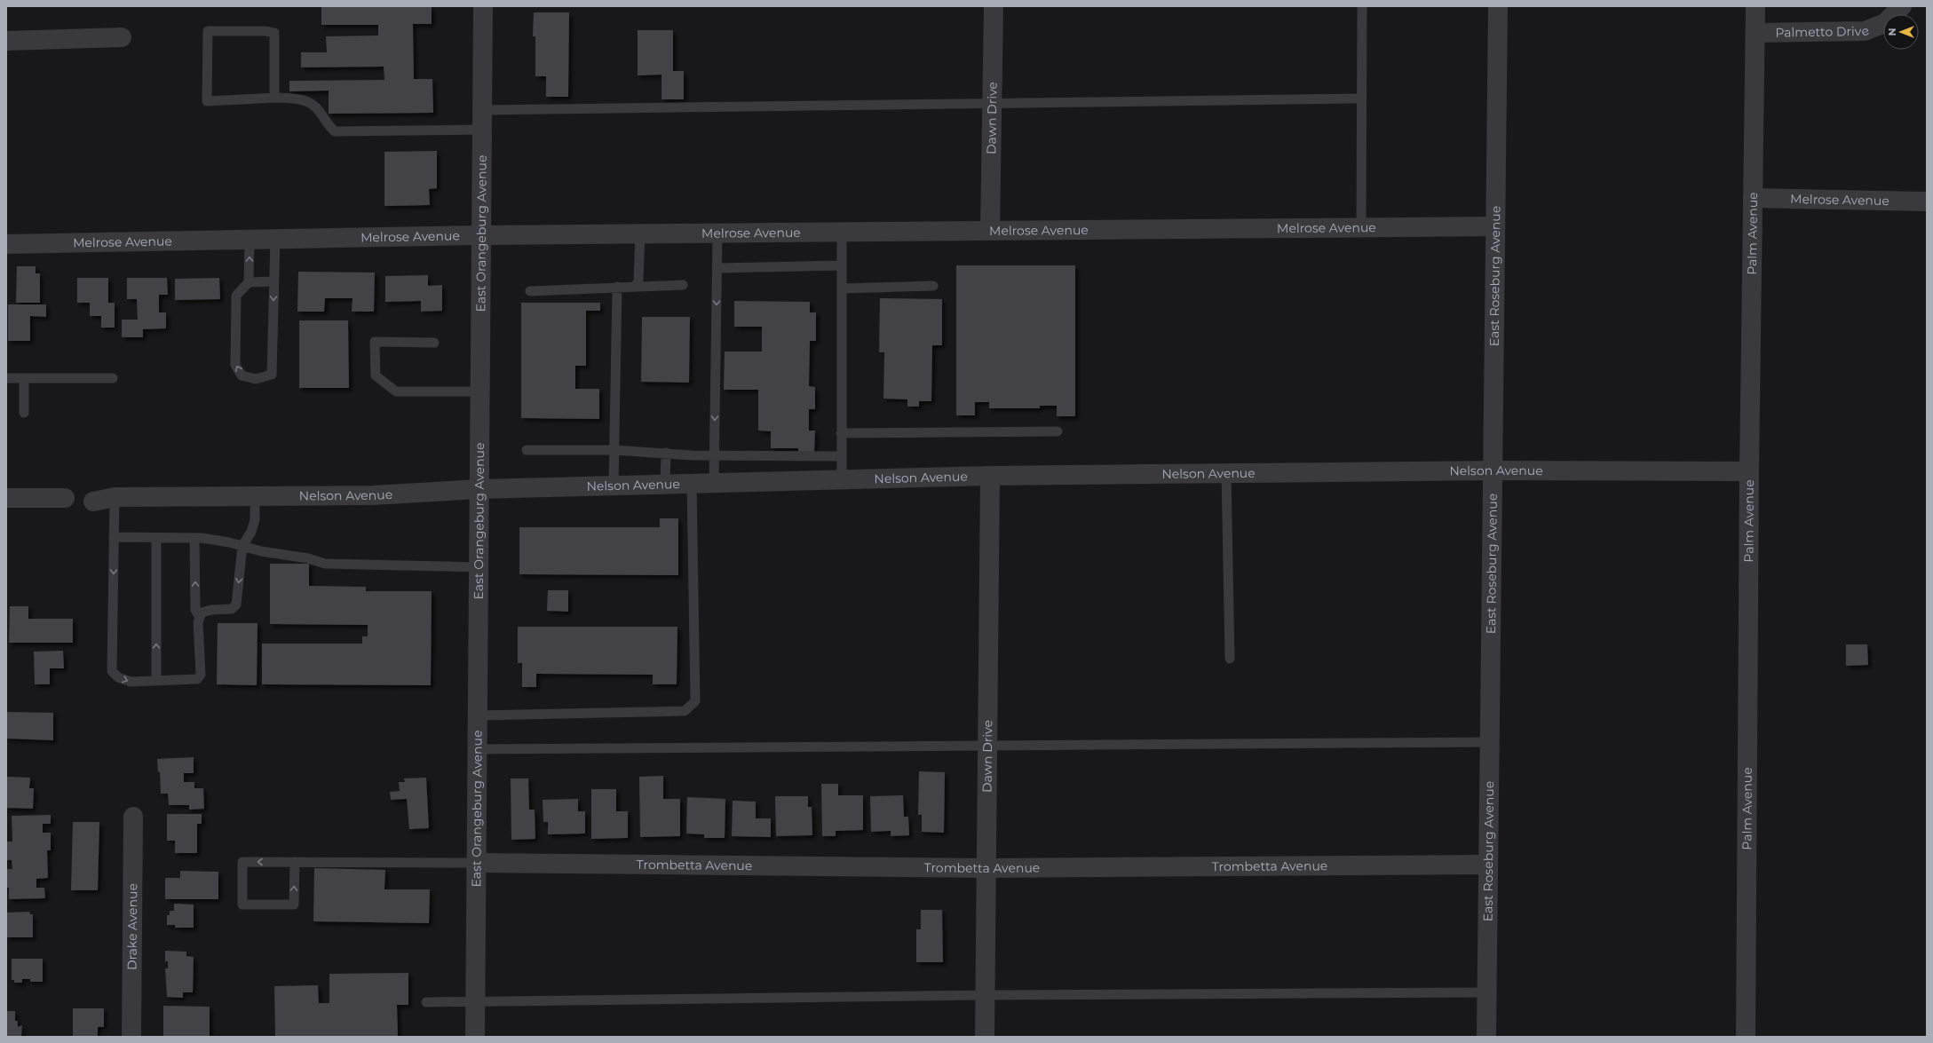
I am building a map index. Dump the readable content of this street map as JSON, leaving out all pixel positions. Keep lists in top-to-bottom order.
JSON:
{
  "streets": {
    "street": [
      "Palmetto Drive",
      "Dawn Drive",
      "Melrose Avenue",
      "East Orangeburg Avenue",
      "Palm Avenue",
      "East Roseburg Avenue",
      "Nelson Avenue",
      "Trombetta Avenue",
      "Drake Avenue"
    ]
  },
  "crossings": [
    ["Palmetto Drive", "Palm Avenue"],
    ["Dawn Drive", "Melrose Avenue"],
    ["Dawn Drive", "Nelson Avenue"],
    ["Dawn Drive", "Trombetta Avenue"],
    ["Melrose Avenue", "East Orangeburg Avenue"],
    ["Melrose Avenue", "Palm Avenue"],
    ["Melrose Avenue", "East Roseburg Avenue"],
    ["East Orangeburg Avenue", "Nelson Avenue"],
    ["East Orangeburg Avenue", "Trombetta Avenue"],
    ["Palm Avenue", "Nelson Avenue"],
    ["East Roseburg Avenue", "Nelson Avenue"],
    ["East Roseburg Avenue", "Trombetta Avenue"]
  ],
  "north": "left"
}
